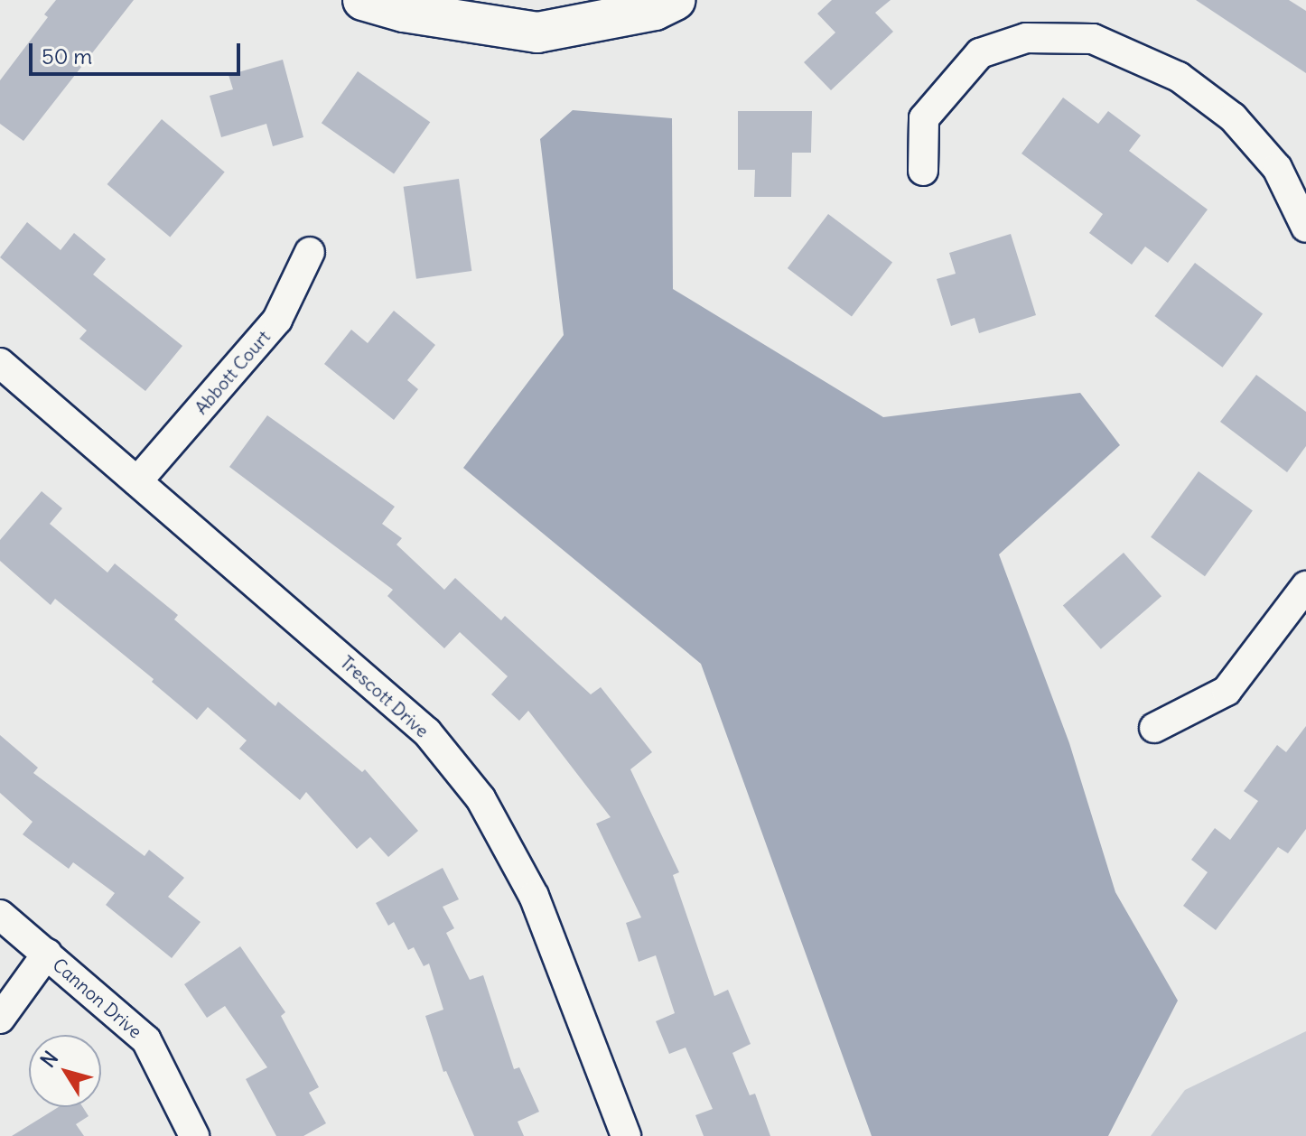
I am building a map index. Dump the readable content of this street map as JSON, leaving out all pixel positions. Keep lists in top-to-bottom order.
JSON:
{
  "streets": {
    "street": ["Abbott Court", "Trescott Drive", "Cannon Drive"]
  },
  "crossings": [
    ["Abbott Court", "Trescott Drive"]
  ],
  "scale_bar": "50 m",
  "north": "top left"
}
